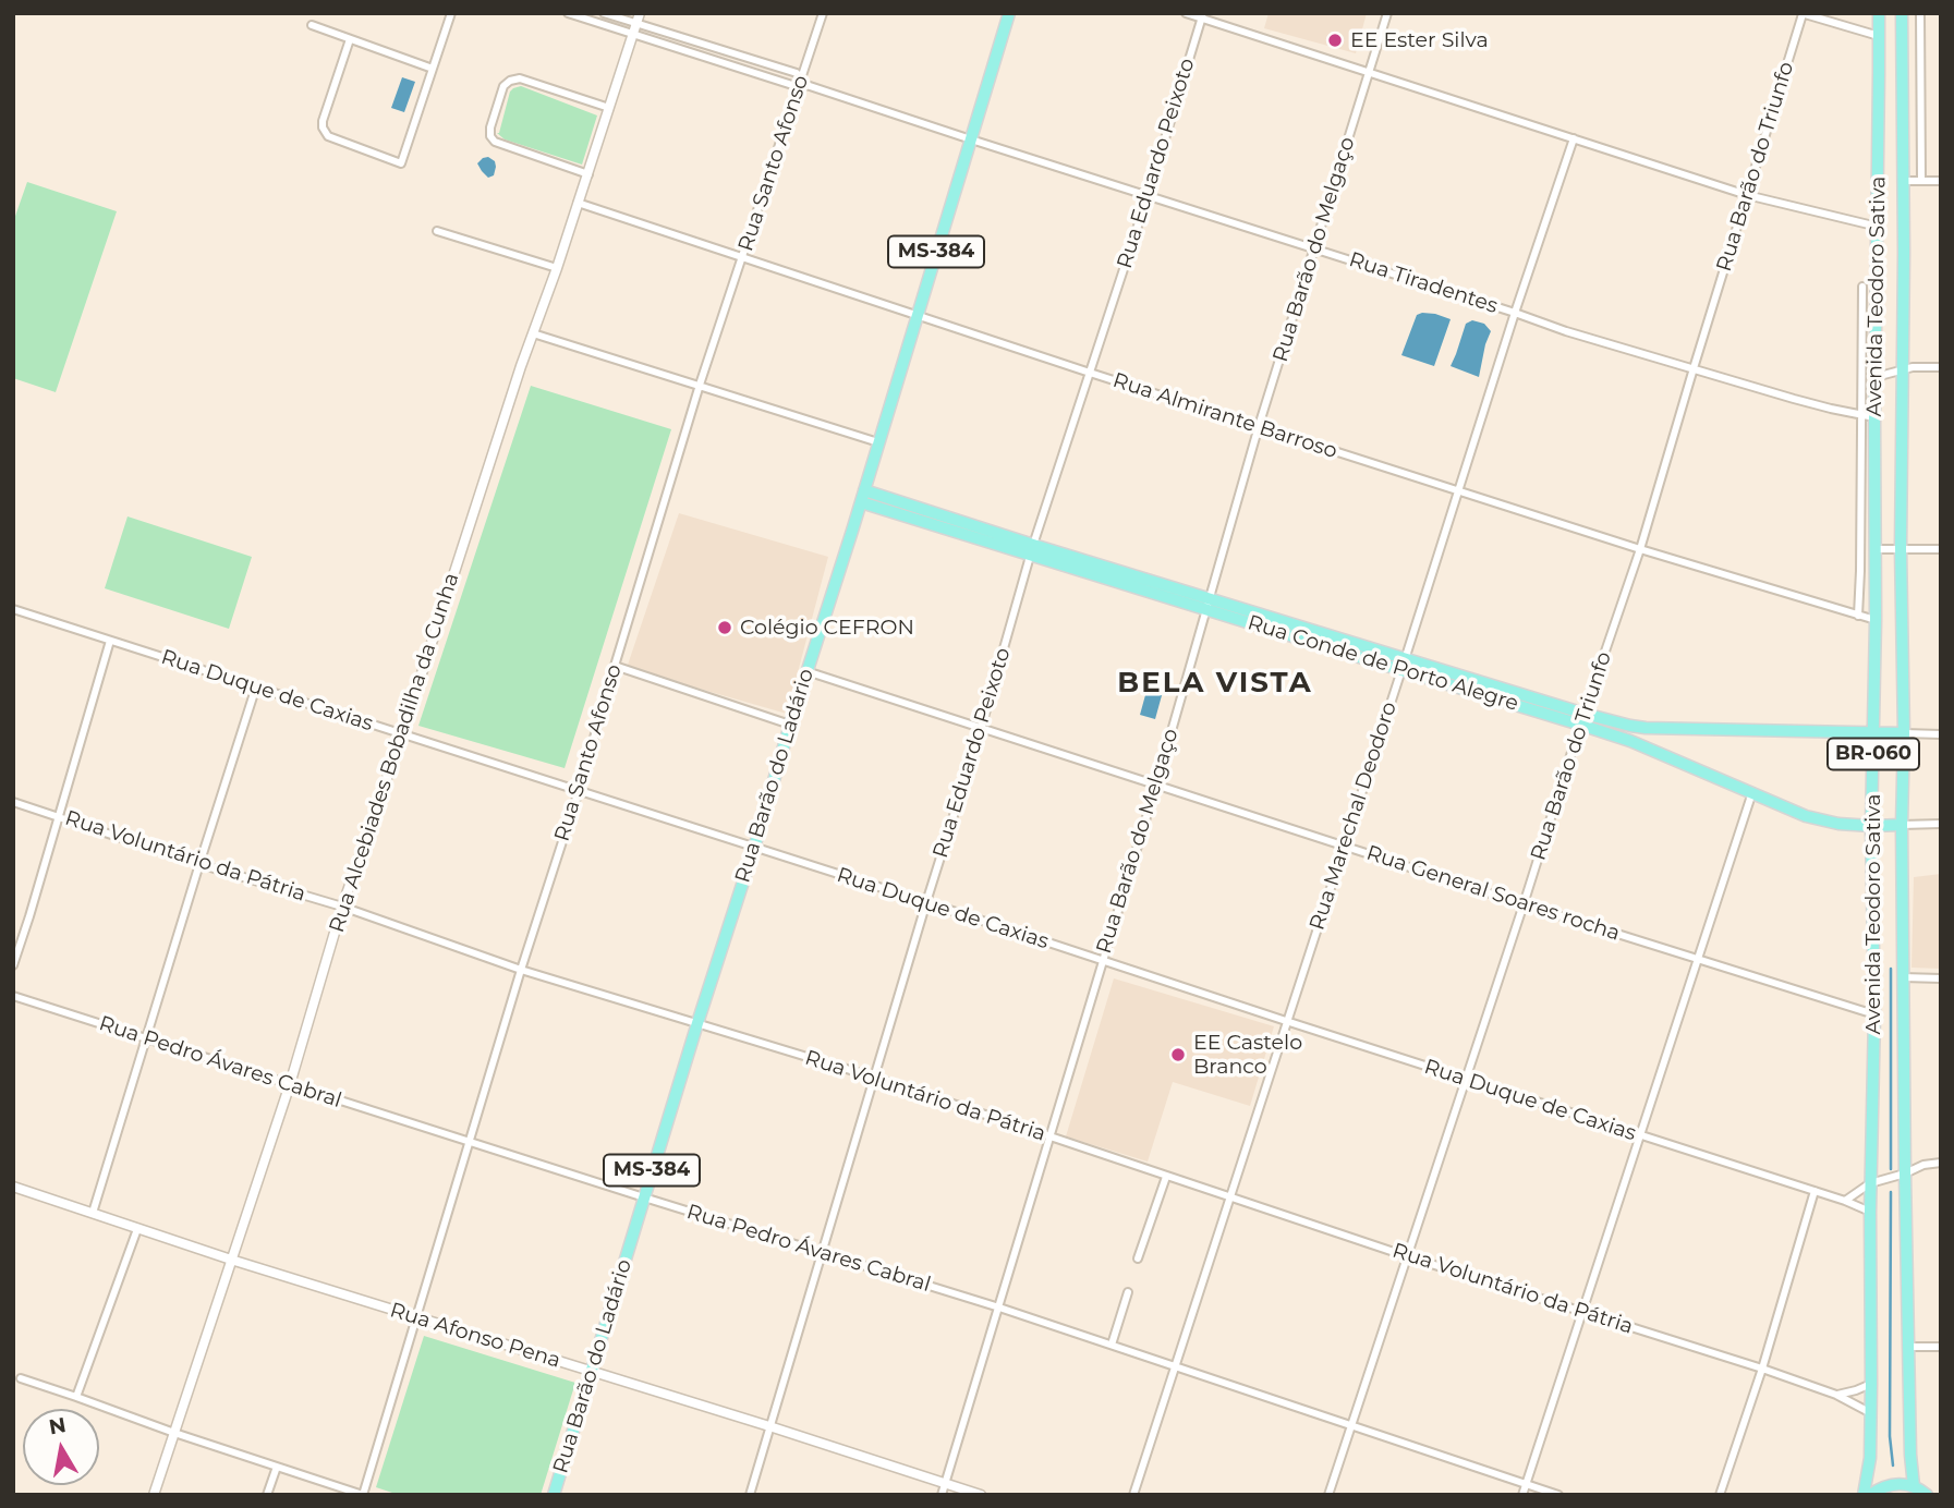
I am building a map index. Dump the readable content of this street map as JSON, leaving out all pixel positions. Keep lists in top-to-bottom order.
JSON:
{
  "streets": {
    "main road": [
      "MS-384",
      "Avenida Teodoro Sativa",
      "Rua Conde de Porto Alegre",
      "BR-060",
      "Rua Barão do Ladário"
    ],
    "street": [
      "Rua Santo Afonso",
      "Rua Eduardo Peixoto",
      "Rua Barão do Triunfo",
      "Rua Barão do Melgaço",
      "Rua Tiradentes",
      "Rua Almirante Barroso",
      "Rua Duque de Caxias",
      "Rua Alcebiades Bobadilha da Cunha",
      "Rua Marechal Deodoro",
      "Rua Voluntário da Pátria",
      "Rua General Soares rocha",
      "Rua Pedro Ávares Cabral",
      "Rua Afonso Pena"
    ]
  },
  "crossings": [
    ["Rua Santo Afonso", "Rua Tiradentes"],
    ["Rua Santo Afonso", "Rua Almirante Barroso"],
    ["Rua Santo Afonso", "Rua Duque de Caxias"],
    ["Rua Santo Afonso", "Rua Voluntário da Pátria"],
    ["Rua Santo Afonso", "Rua Pedro Ávares Cabral"],
    ["Rua Santo Afonso", "Rua Afonso Pena"],
    ["Rua Eduardo Peixoto", "Rua Tiradentes"],
    ["Rua Eduardo Peixoto", "Rua Almirante Barroso"],
    ["Rua Eduardo Peixoto", "Rua Conde de Porto Alegre"],
    ["Rua Eduardo Peixoto", "Rua Duque de Caxias"],
    ["Rua Eduardo Peixoto", "Rua Voluntário da Pátria"],
    ["Rua Eduardo Peixoto", "Rua General Soares rocha"],
    ["Rua Eduardo Peixoto", "Rua Pedro Ávares Cabral"],
    ["Rua Eduardo Peixoto", "Rua Afonso Pena"],
    ["Rua Barão do Triunfo", "Rua Tiradentes"],
    ["Rua Barão do Triunfo", "Rua Almirante Barroso"],
    ["Rua Barão do Triunfo", "Rua Conde de Porto Alegre"],
    ["Rua Barão do Triunfo", "Rua Duque de Caxias"],
    ["Rua Barão do Triunfo", "Rua Voluntário da Pátria"],
    ["Rua Barão do Triunfo", "Rua General Soares rocha"],
    ["Rua Barão do Triunfo", "Rua Pedro Ávares Cabral"],
    ["Rua Barão do Melgaço", "Rua Tiradentes"],
    ["Rua Barão do Melgaço", "Rua Almirante Barroso"],
    ["Rua Barão do Melgaço", "Rua Conde de Porto Alegre"],
    ["Rua Barão do Melgaço", "Rua Duque de Caxias"],
    ["Rua Barão do Melgaço", "Rua Voluntário da Pátria"],
    ["Rua Barão do Melgaço", "Rua General Soares rocha"],
    ["Rua Barão do Melgaço", "Rua Pedro Ávares Cabral"],
    ["Rua Barão do Melgaço", "Rua Afonso Pena"],
    ["Rua Tiradentes", "Avenida Teodoro Sativa"],
    ["Rua Tiradentes", "Rua Alcebiades Bobadilha da Cunha"],
    ["Rua Tiradentes", "Rua Barão do Ladário"],
    ["Rua Tiradentes", "Rua Marechal Deodoro"],
    ["Avenida Teodoro Sativa", "Rua Almirante Barroso"],
    ["Avenida Teodoro Sativa", "Rua Conde de Porto Alegre"],
    ["Avenida Teodoro Sativa", "Rua Duque de Caxias"],
    ["Avenida Teodoro Sativa", "BR-060"],
    ["Avenida Teodoro Sativa", "Rua Voluntário da Pátria"],
    ["Avenida Teodoro Sativa", "Rua General Soares rocha"],
    ["Rua Almirante Barroso", "Rua Alcebiades Bobadilha da Cunha"],
    ["Rua Almirante Barroso", "Rua Barão do Ladário"],
    ["Rua Almirante Barroso", "Rua Marechal Deodoro"],
    ["Rua Conde de Porto Alegre", "Rua Barão do Ladário"],
    ["Rua Conde de Porto Alegre", "Rua Marechal Deodoro"],
    ["Rua Duque de Caxias", "Rua Alcebiades Bobadilha da Cunha"],
    ["Rua Duque de Caxias", "Rua Barão do Ladário"],
    ["Rua Duque de Caxias", "Rua Marechal Deodoro"],
    ["Rua Alcebiades Bobadilha da Cunha", "Rua Voluntário da Pátria"],
    ["Rua Alcebiades Bobadilha da Cunha", "Rua Pedro Ávares Cabral"],
    ["Rua Alcebiades Bobadilha da Cunha", "Rua Afonso Pena"],
    ["Rua Barão do Ladário", "Rua Voluntário da Pátria"],
    ["Rua Barão do Ladário", "Rua General Soares rocha"],
    ["Rua Barão do Ladário", "Rua Pedro Ávares Cabral"],
    ["Rua Barão do Ladário", "Rua Afonso Pena"],
    ["Rua Marechal Deodoro", "Rua Voluntário da Pátria"],
    ["Rua Marechal Deodoro", "Rua General Soares rocha"],
    ["Rua Marechal Deodoro", "Rua Pedro Ávares Cabral"]
  ],
  "districts": ["BELA VISTA"],
  "places": ["EE Ester Silva", "Colégio CEFRON", "EE Castelo Branco"],
  "north": "top"
}
